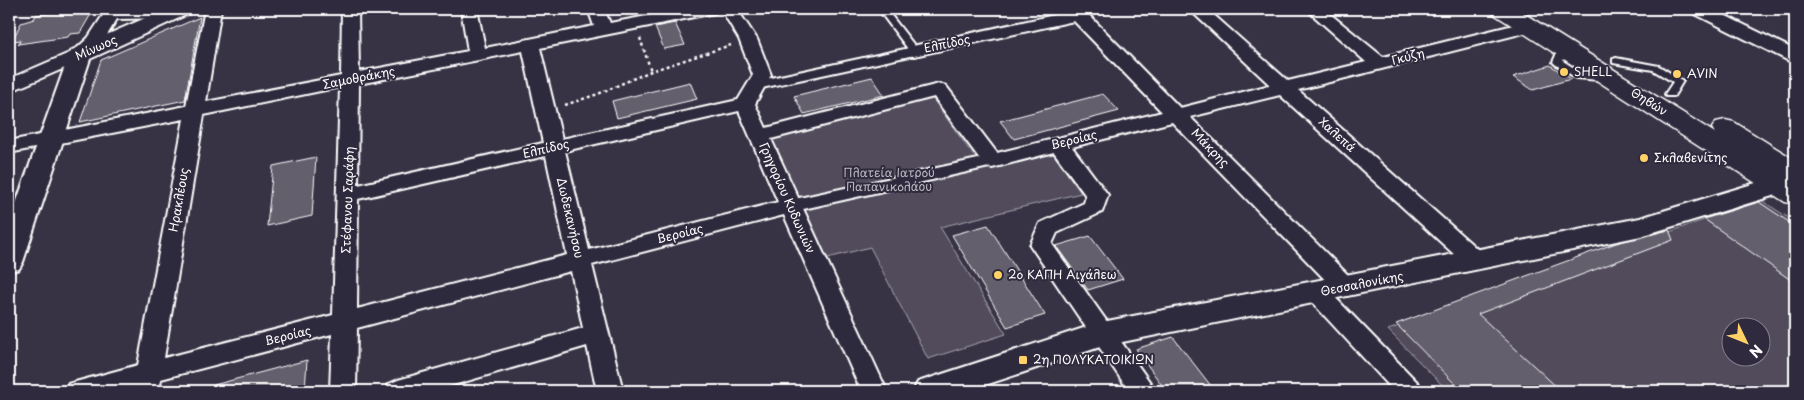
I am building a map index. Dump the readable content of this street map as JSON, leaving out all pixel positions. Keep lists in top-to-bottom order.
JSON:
{
  "streets": {
    "main road": ["Θηβών"],
    "street": [
      "Ελπίδος",
      "Μίνωος",
      "Γκύζη",
      "Σαμοθράκης",
      "Χαλεπά",
      "Βεροίας",
      "Μάκρης",
      "Γρηγορίου Κυδωνιών",
      "Ηρακλέους",
      "Στέφανου Σαράφη",
      "Δωδεκανήσου",
      "Θεσσαλονίκης"
    ]
  },
  "crossings": [
    ["Ελπίδος", "Μάκρης"],
    ["Ελπίδος", "Γρηγορίου Κυδωνιών"],
    ["Ελπίδος", "Στέφανου Σαράφη"],
    ["Ελπίδος", "Δωδεκανήσου"],
    ["Γκύζη", "Θηβών"],
    ["Γκύζη", "Χαλεπά"],
    ["Γκύζη", "Βεροίας"],
    ["Σαμοθράκης", "Ηρακλέους"],
    ["Σαμοθράκης", "Στέφανου Σαράφη"],
    ["Σαμοθράκης", "Δωδεκανήσου"],
    ["Θηβών", "Θεσσαλονίκης"],
    ["Χαλεπά", "Βεροίας"],
    ["Χαλεπά", "Θεσσαλονίκης"],
    ["Βεροίας", "Μάκρης"],
    ["Βεροίας", "Γρηγορίου Κυδωνιών"],
    ["Βεροίας", "Ηρακλέους"],
    ["Βεροίας", "Στέφανου Σαράφη"],
    ["Βεροίας", "Δωδεκανήσου"],
    ["Μάκρης", "Θεσσαλονίκης"]
  ],
  "parks": ["Πλατεία Ιατρού Παπανικολάου"],
  "places": {
    "other": [
      "SHELL",
      "AVIN",
      "Σκλαβενίτης",
      "2ο ΚΑΠΗ Αιγάλεω"
    ],
    "transit": ["2η ΠΟΛΥΚΑΤΟΙΚΙΩΝ"]
  },
  "north": "bottom right"
}
